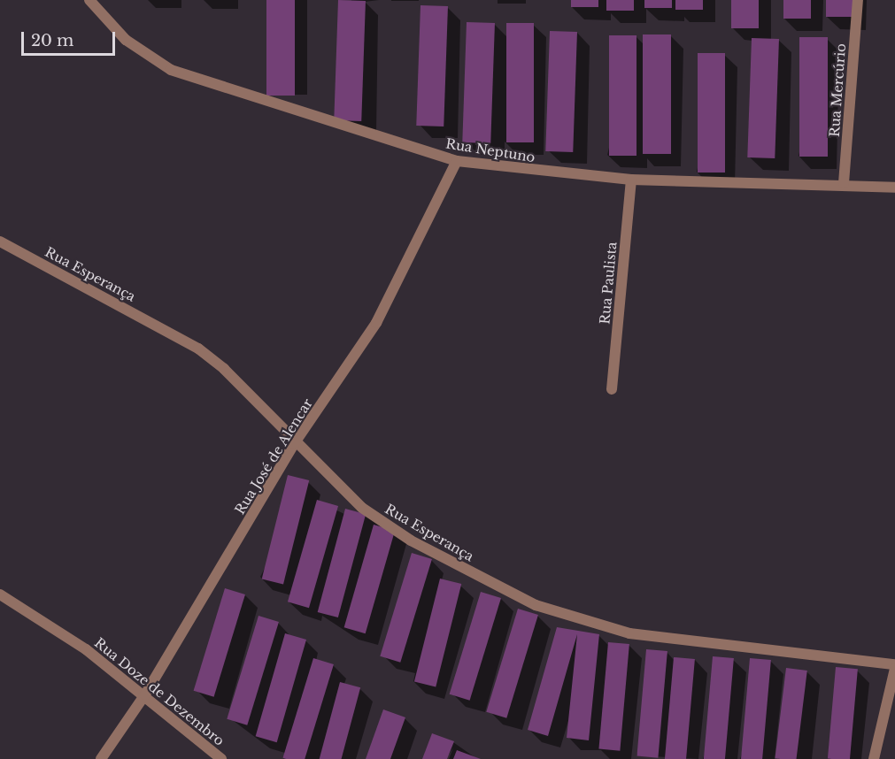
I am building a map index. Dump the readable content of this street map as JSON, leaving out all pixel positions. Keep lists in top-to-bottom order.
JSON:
{
  "streets": {
    "street": [
      "Rua Mercúrio",
      "Rua Neptuno",
      "Rua Esperança",
      "Rua Paulista",
      "Rua José de Alencar",
      "Rua Doze de Dezembro"
    ]
  },
  "crossings": [
    ["Rua Mercúrio", "Rua Neptuno"],
    ["Rua Neptuno", "Rua Paulista"],
    ["Rua Neptuno", "Rua José de Alencar"],
    ["Rua Esperança", "Rua José de Alencar"],
    ["Rua José de Alencar", "Rua Doze de Dezembro"]
  ],
  "scale_bar": "20 m"
}
